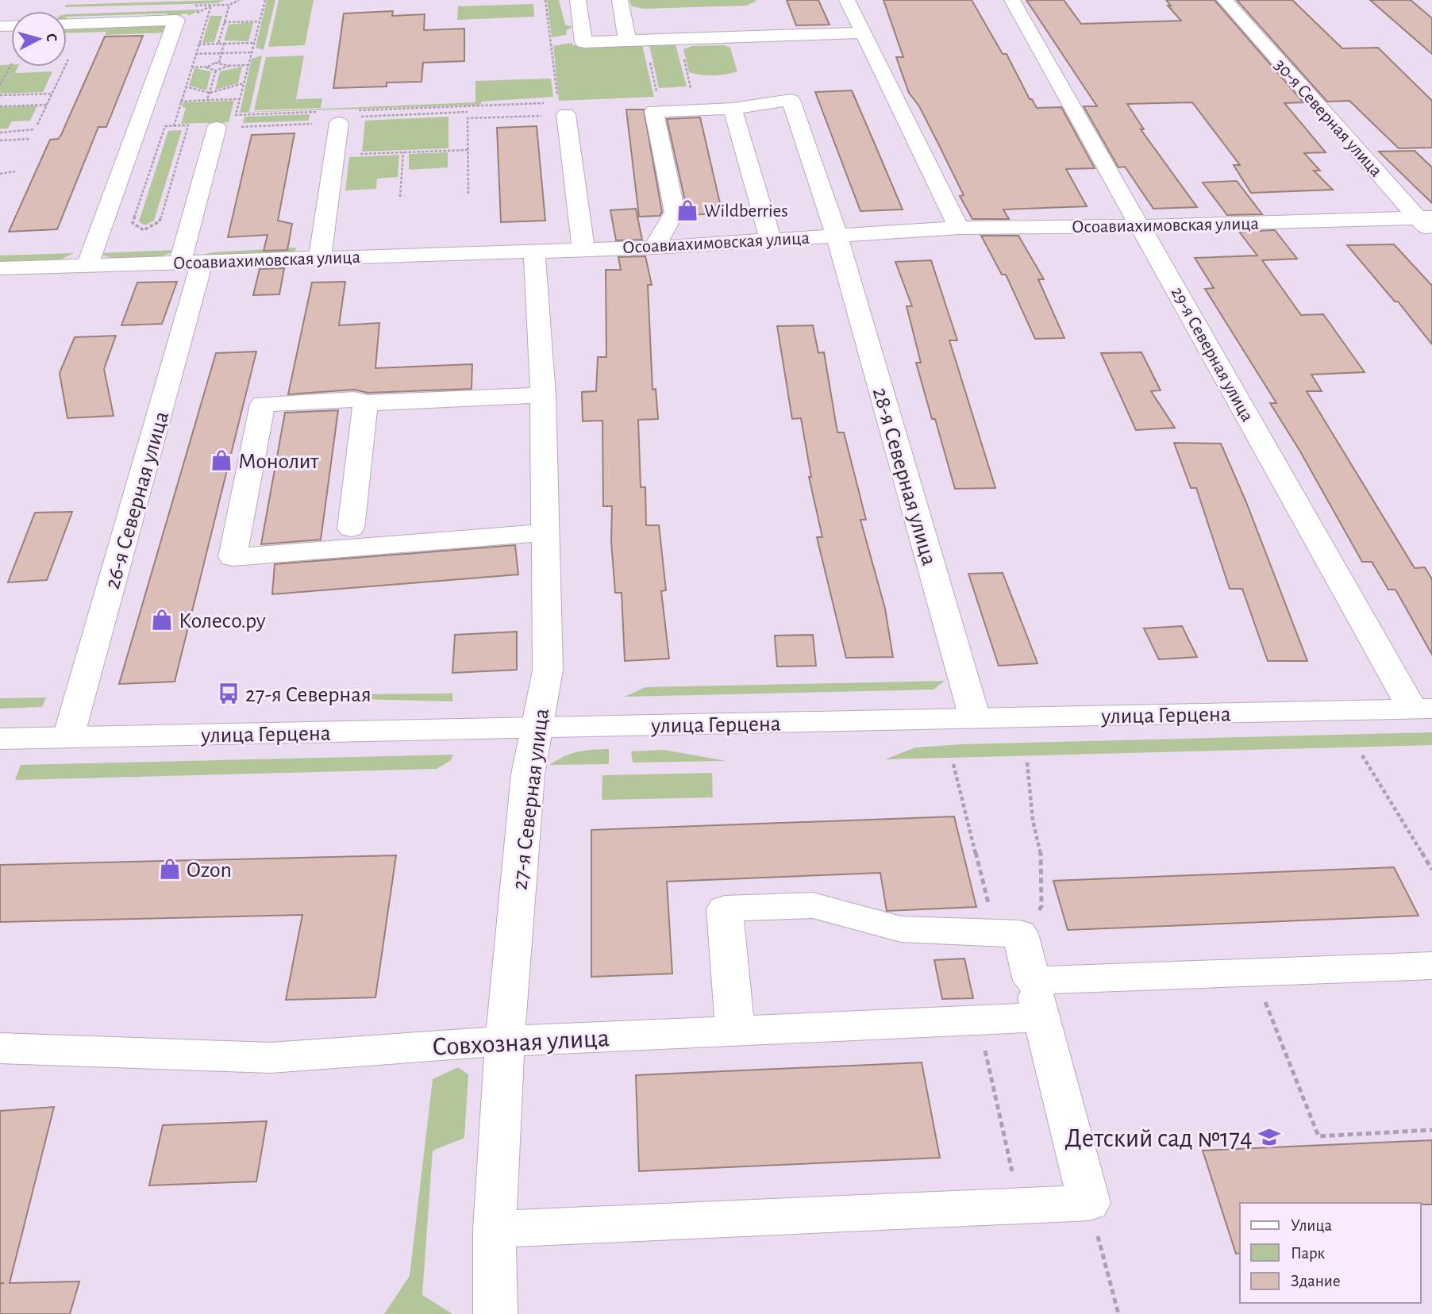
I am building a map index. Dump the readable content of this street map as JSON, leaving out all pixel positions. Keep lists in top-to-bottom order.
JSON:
{
  "streets": {
    "street": [
      "30-я Северная улица",
      "Осоавиахимовская улица",
      "29-я Северная улица",
      "28-я Северная улица",
      "26-я Северная улица",
      "улица Герцена",
      "27-я Северная улица",
      "Совхозная улица"
    ]
  },
  "crossings": [
    ["30-я Северная улица", "Осоавиахимовская улица"],
    ["Осоавиахимовская улица", "29-я Северная улица"],
    ["Осоавиахимовская улица", "28-я Северная улица"],
    ["Осоавиахимовская улица", "26-я Северная улица"],
    ["Осоавиахимовская улица", "27-я Северная улица"],
    ["29-я Северная улица", "улица Герцена"],
    ["28-я Северная улица", "улица Герцена"],
    ["26-я Северная улица", "улица Герцена"],
    ["улица Герцена", "27-я Северная улица"],
    ["27-я Северная улица", "Совхозная улица"]
  ],
  "places": {
    "shop": [
      "Wildberries",
      "Монолит",
      "Колесо.ру",
      "Ozon"
    ],
    "bus stop": ["27-я Северная"],
    "school or university": ["Детский сад №174"]
  },
  "legend": ["Улица", "Парк", "Здание"],
  "north": "right"
}
